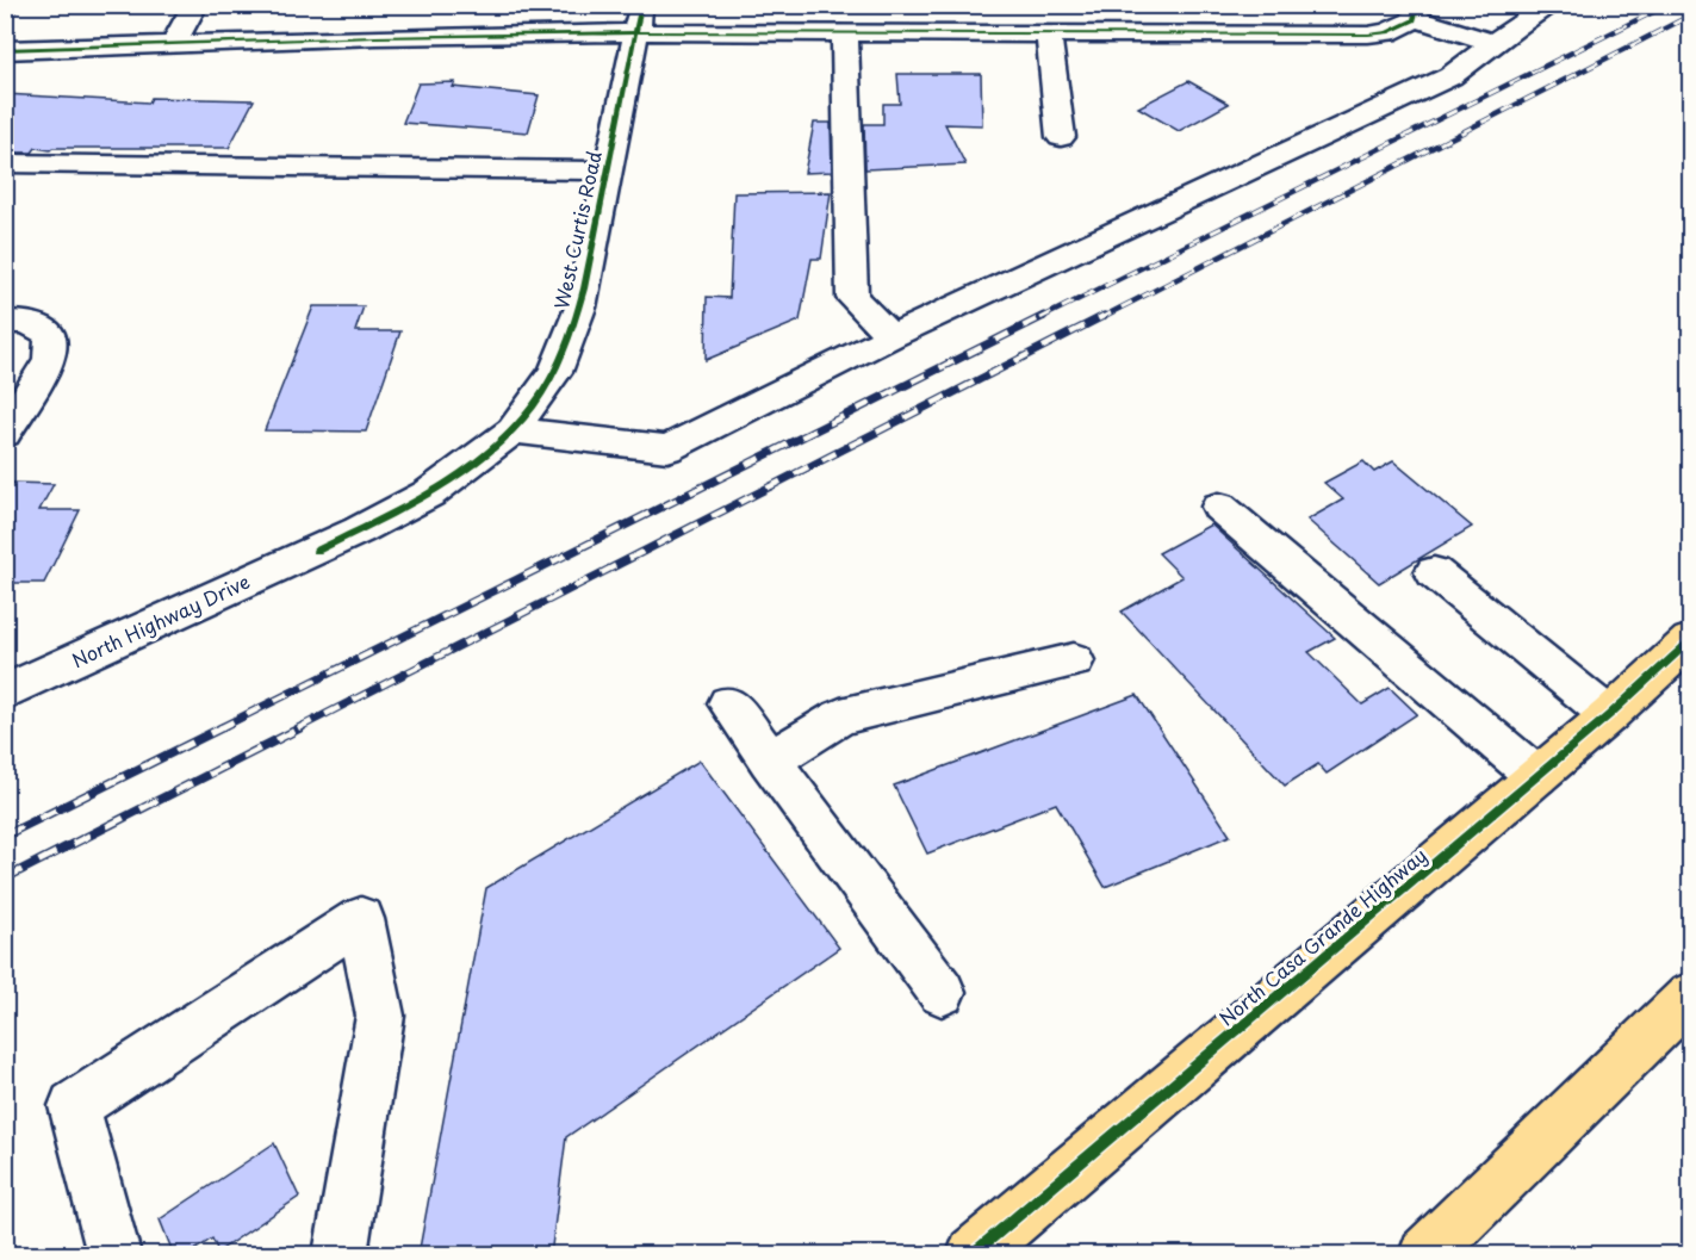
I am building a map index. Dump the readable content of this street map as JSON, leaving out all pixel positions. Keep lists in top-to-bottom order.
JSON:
{
  "streets": {
    "main road": ["North Casa Grande Highway"],
    "street": ["West Curtis Road", "North Highway Drive"]
  },
  "crossings": [
    ["West Curtis Road", "North Highway Drive"]
  ]
}
